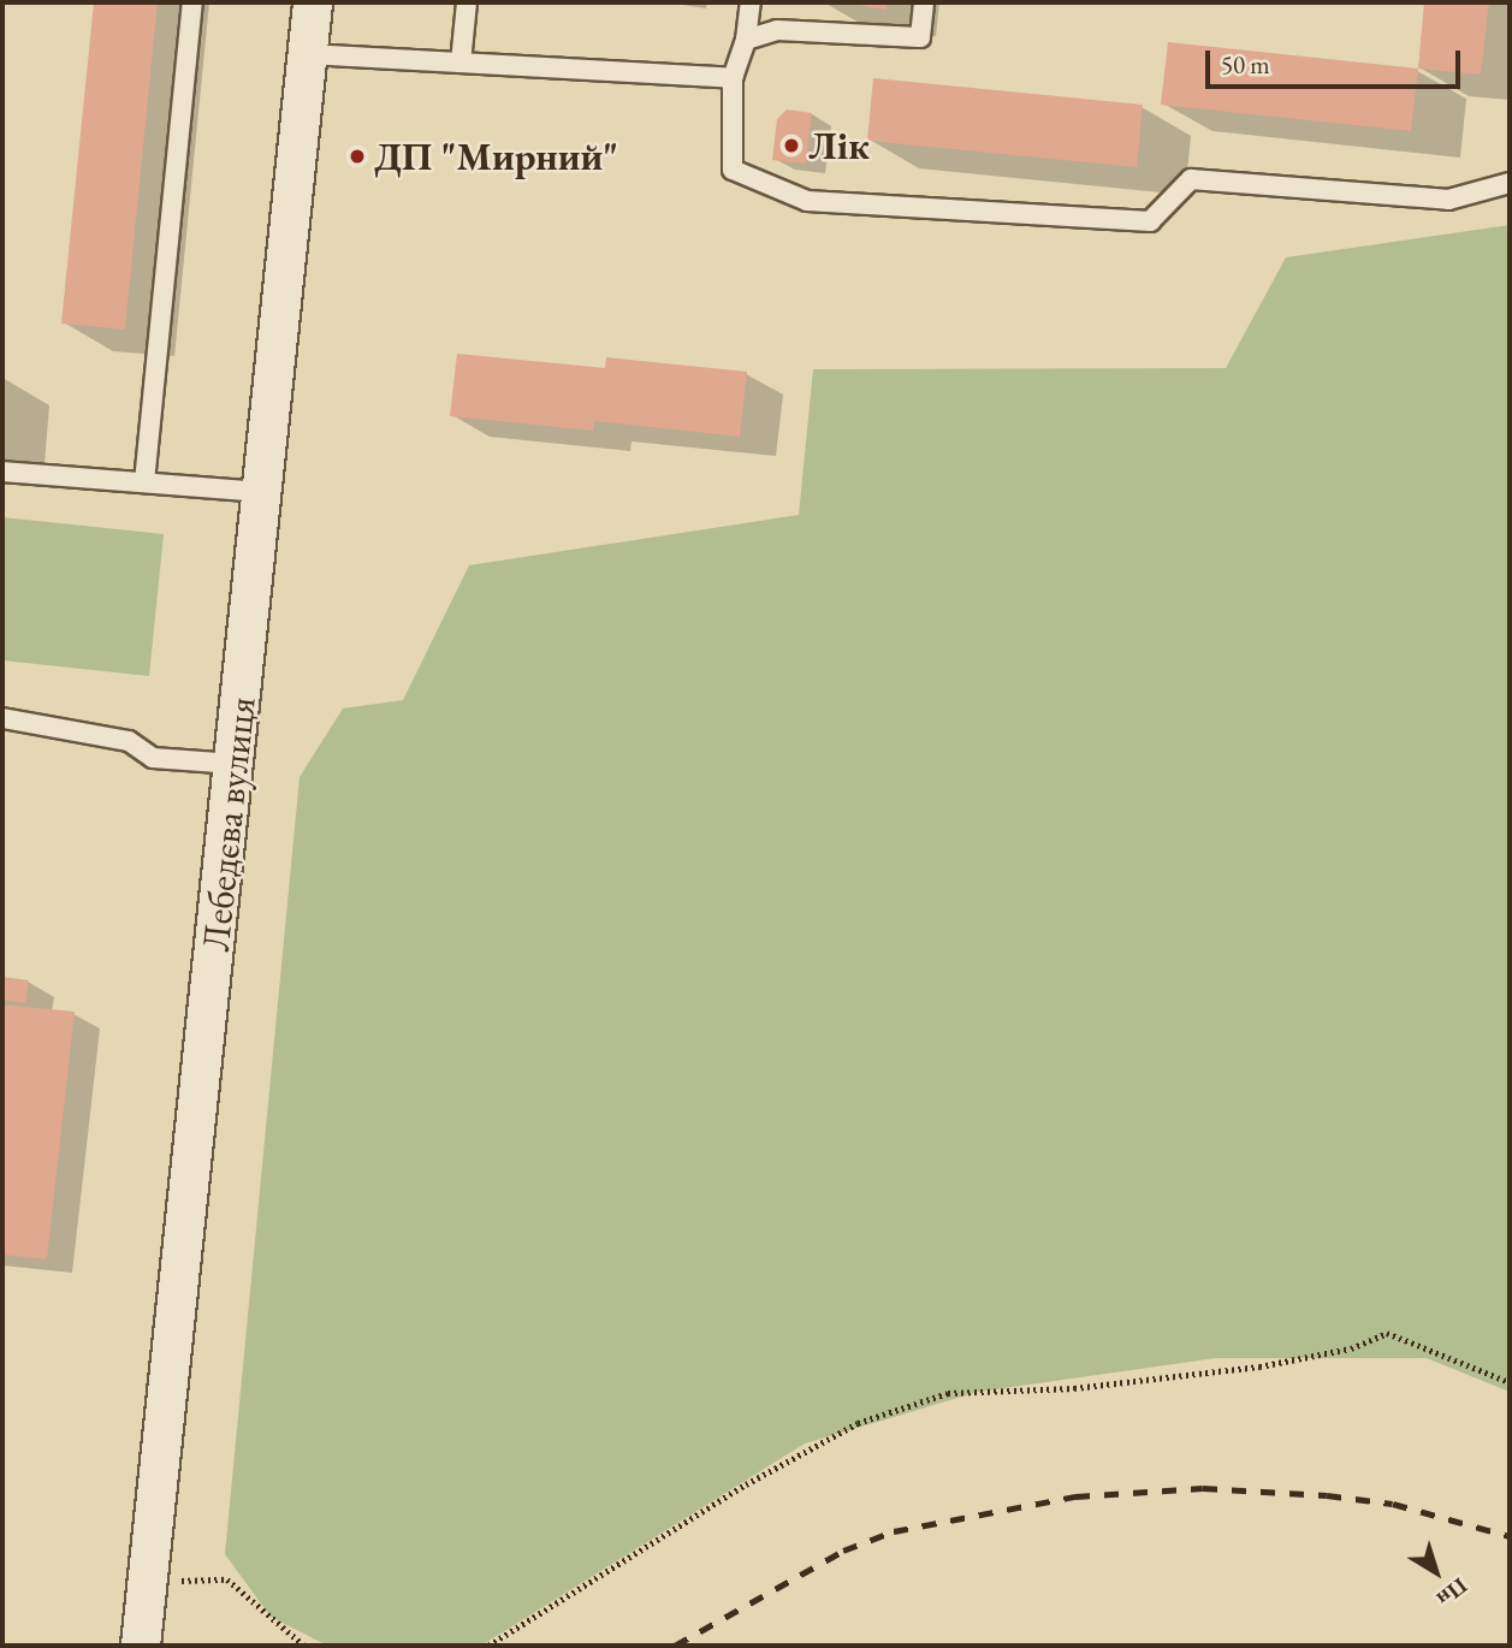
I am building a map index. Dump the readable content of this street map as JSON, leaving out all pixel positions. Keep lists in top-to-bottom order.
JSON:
{
  "streets": {
    "street": ["Лебедєва вулиця"]
  },
  "places": ["Лік", "ДП \"Мирний\""],
  "scale_bar": "50 m",
  "north": "bottom right"
}
